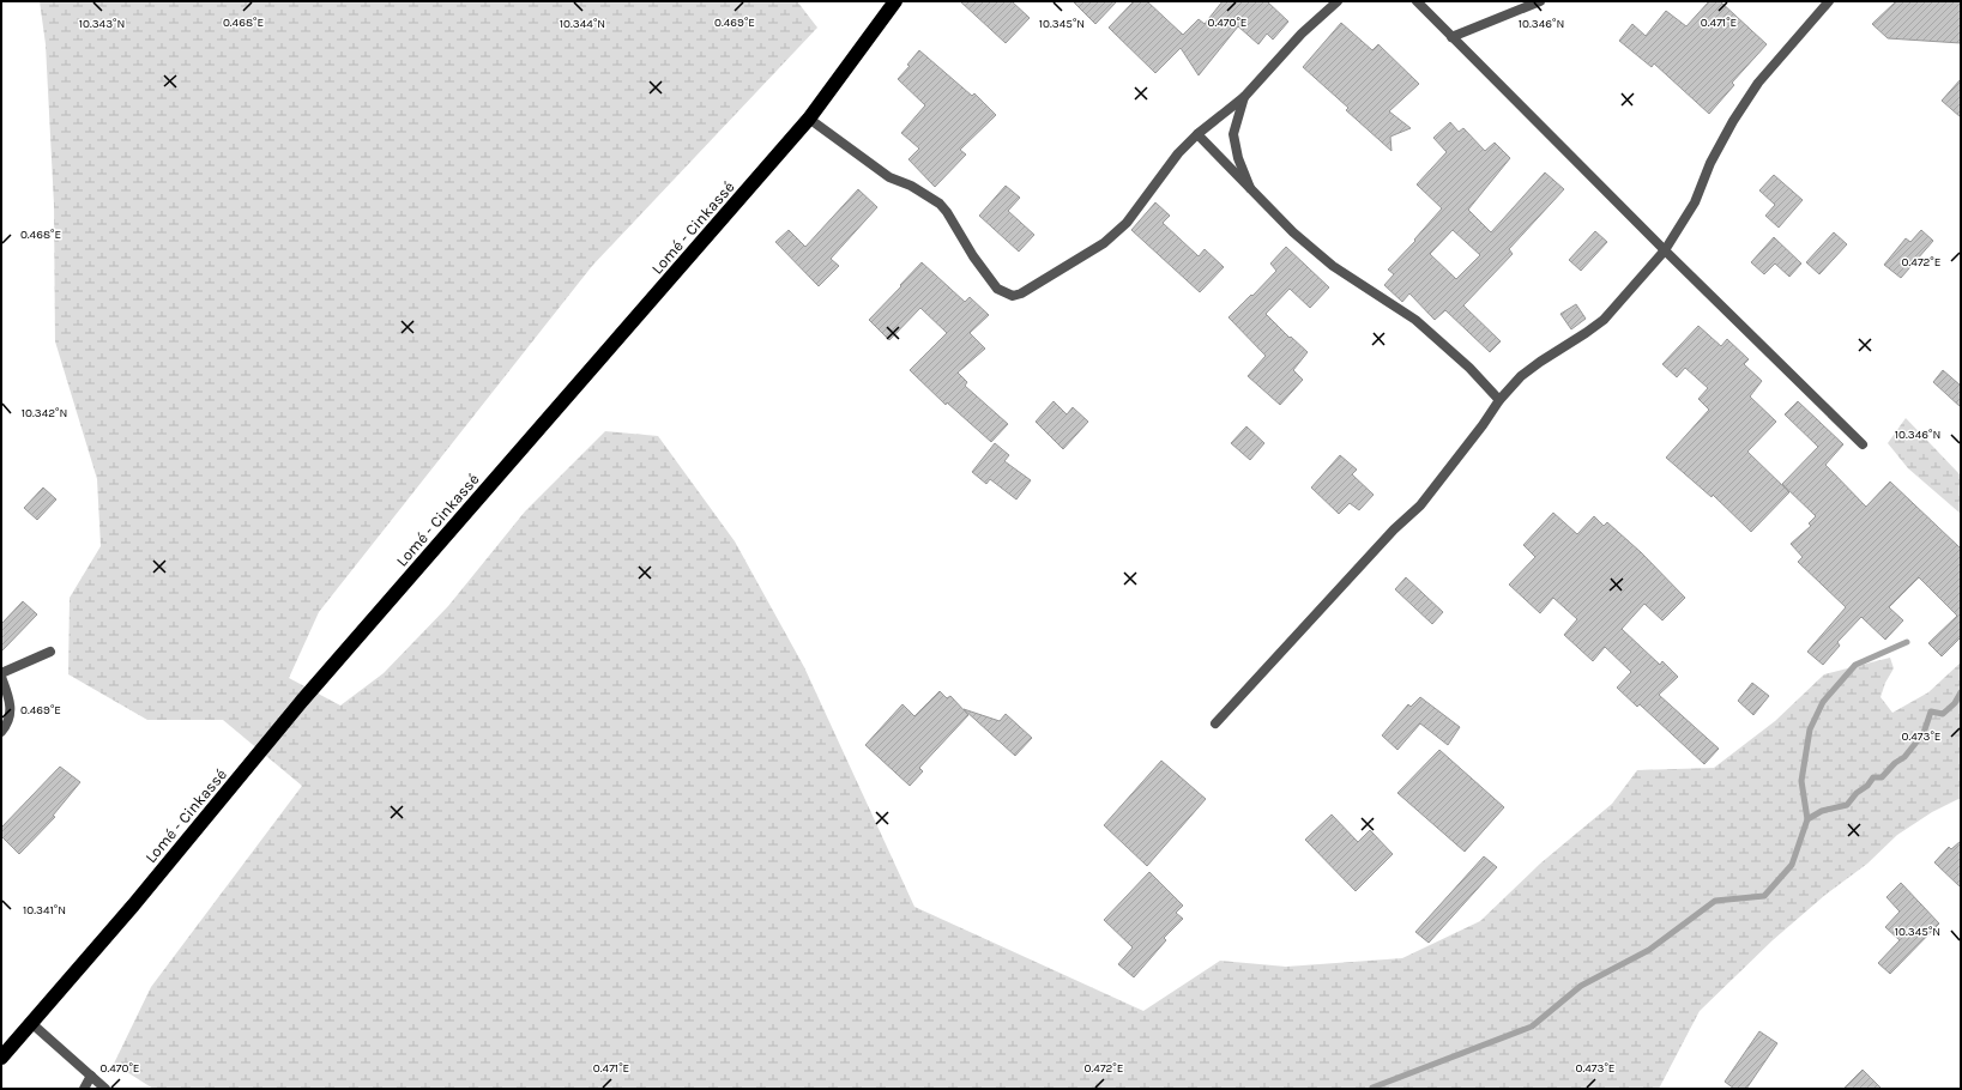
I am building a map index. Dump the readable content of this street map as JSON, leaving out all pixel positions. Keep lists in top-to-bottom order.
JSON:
{
  "streets": {
    "highway": ["Lomé - Cinkassé"]
  },
  "coordinates": [
    "0.468°E",
    "0.469°E",
    "0.470°E",
    "0.471°E",
    "10.343°N",
    "10.344°N",
    "10.345°N",
    "10.346°N",
    "0.472°E",
    "10.342°N",
    "0.473°E",
    "10.341°N"
  ]
}
